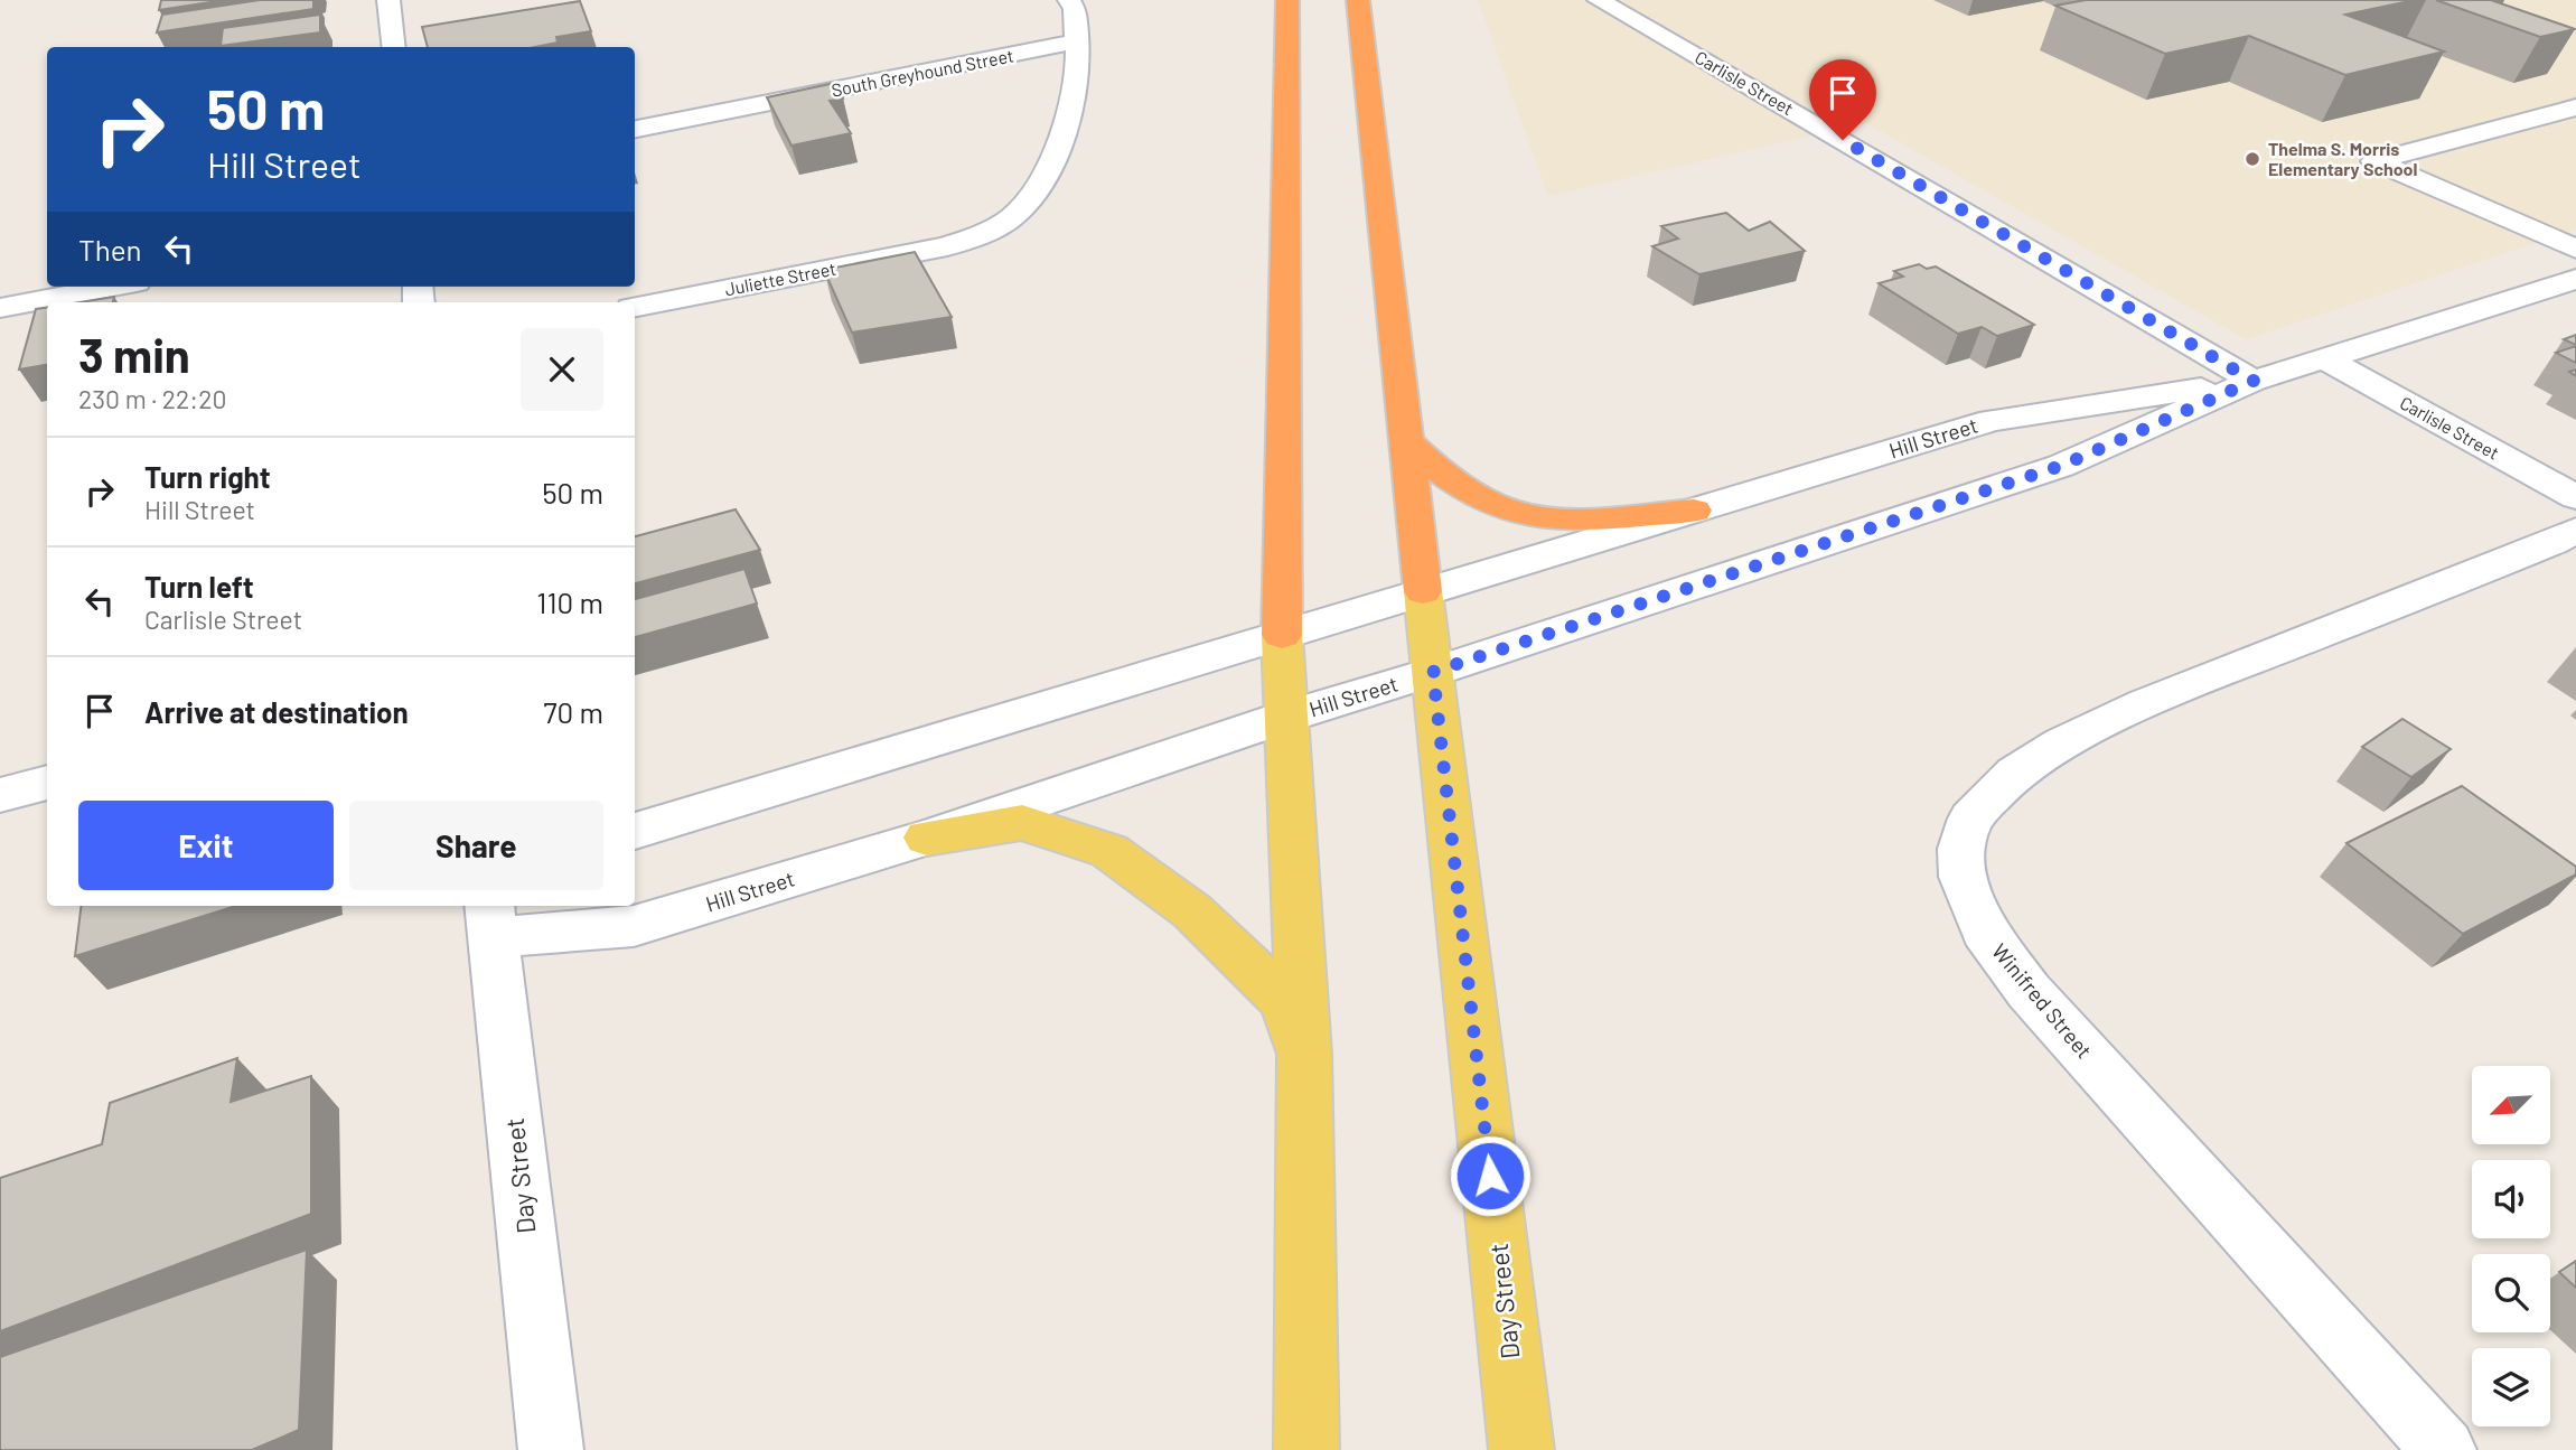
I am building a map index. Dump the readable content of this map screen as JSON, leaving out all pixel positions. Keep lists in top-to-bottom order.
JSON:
{
  "streets": {
    "main road": ["Day Street"],
    "street": [
      "South Greyhound Street",
      "Carlisle Street",
      "Juliette Street",
      "Hill Street",
      "Winifred Street"
    ]
  },
  "crossings": [
    ["South Greyhound Street", "Juliette Street"],
    ["Carlisle Street", "Hill Street"],
    ["Hill Street", "Day Street"]
  ],
  "places": ["Thelma S. Morris Elementary School"],
  "north": "bottom left",
  "page": {
    "turn": ["50 m", "Hill Street"],
    "then": "Then",
    "heading": ["3 min", "230 m · 22:20"],
    "list": [
      {
        "name": "Turn right",
        "note": "Hill Street",
        "value": "50 m"
      },
      {
        "name": "Turn left",
        "note": "Carlisle Street",
        "value": "110 m"
      },
      {
        "name": "Arrive at destination",
        "value": "70 m"
      }
    ],
    "buttons": ["Exit", "Share"]
  }
}
